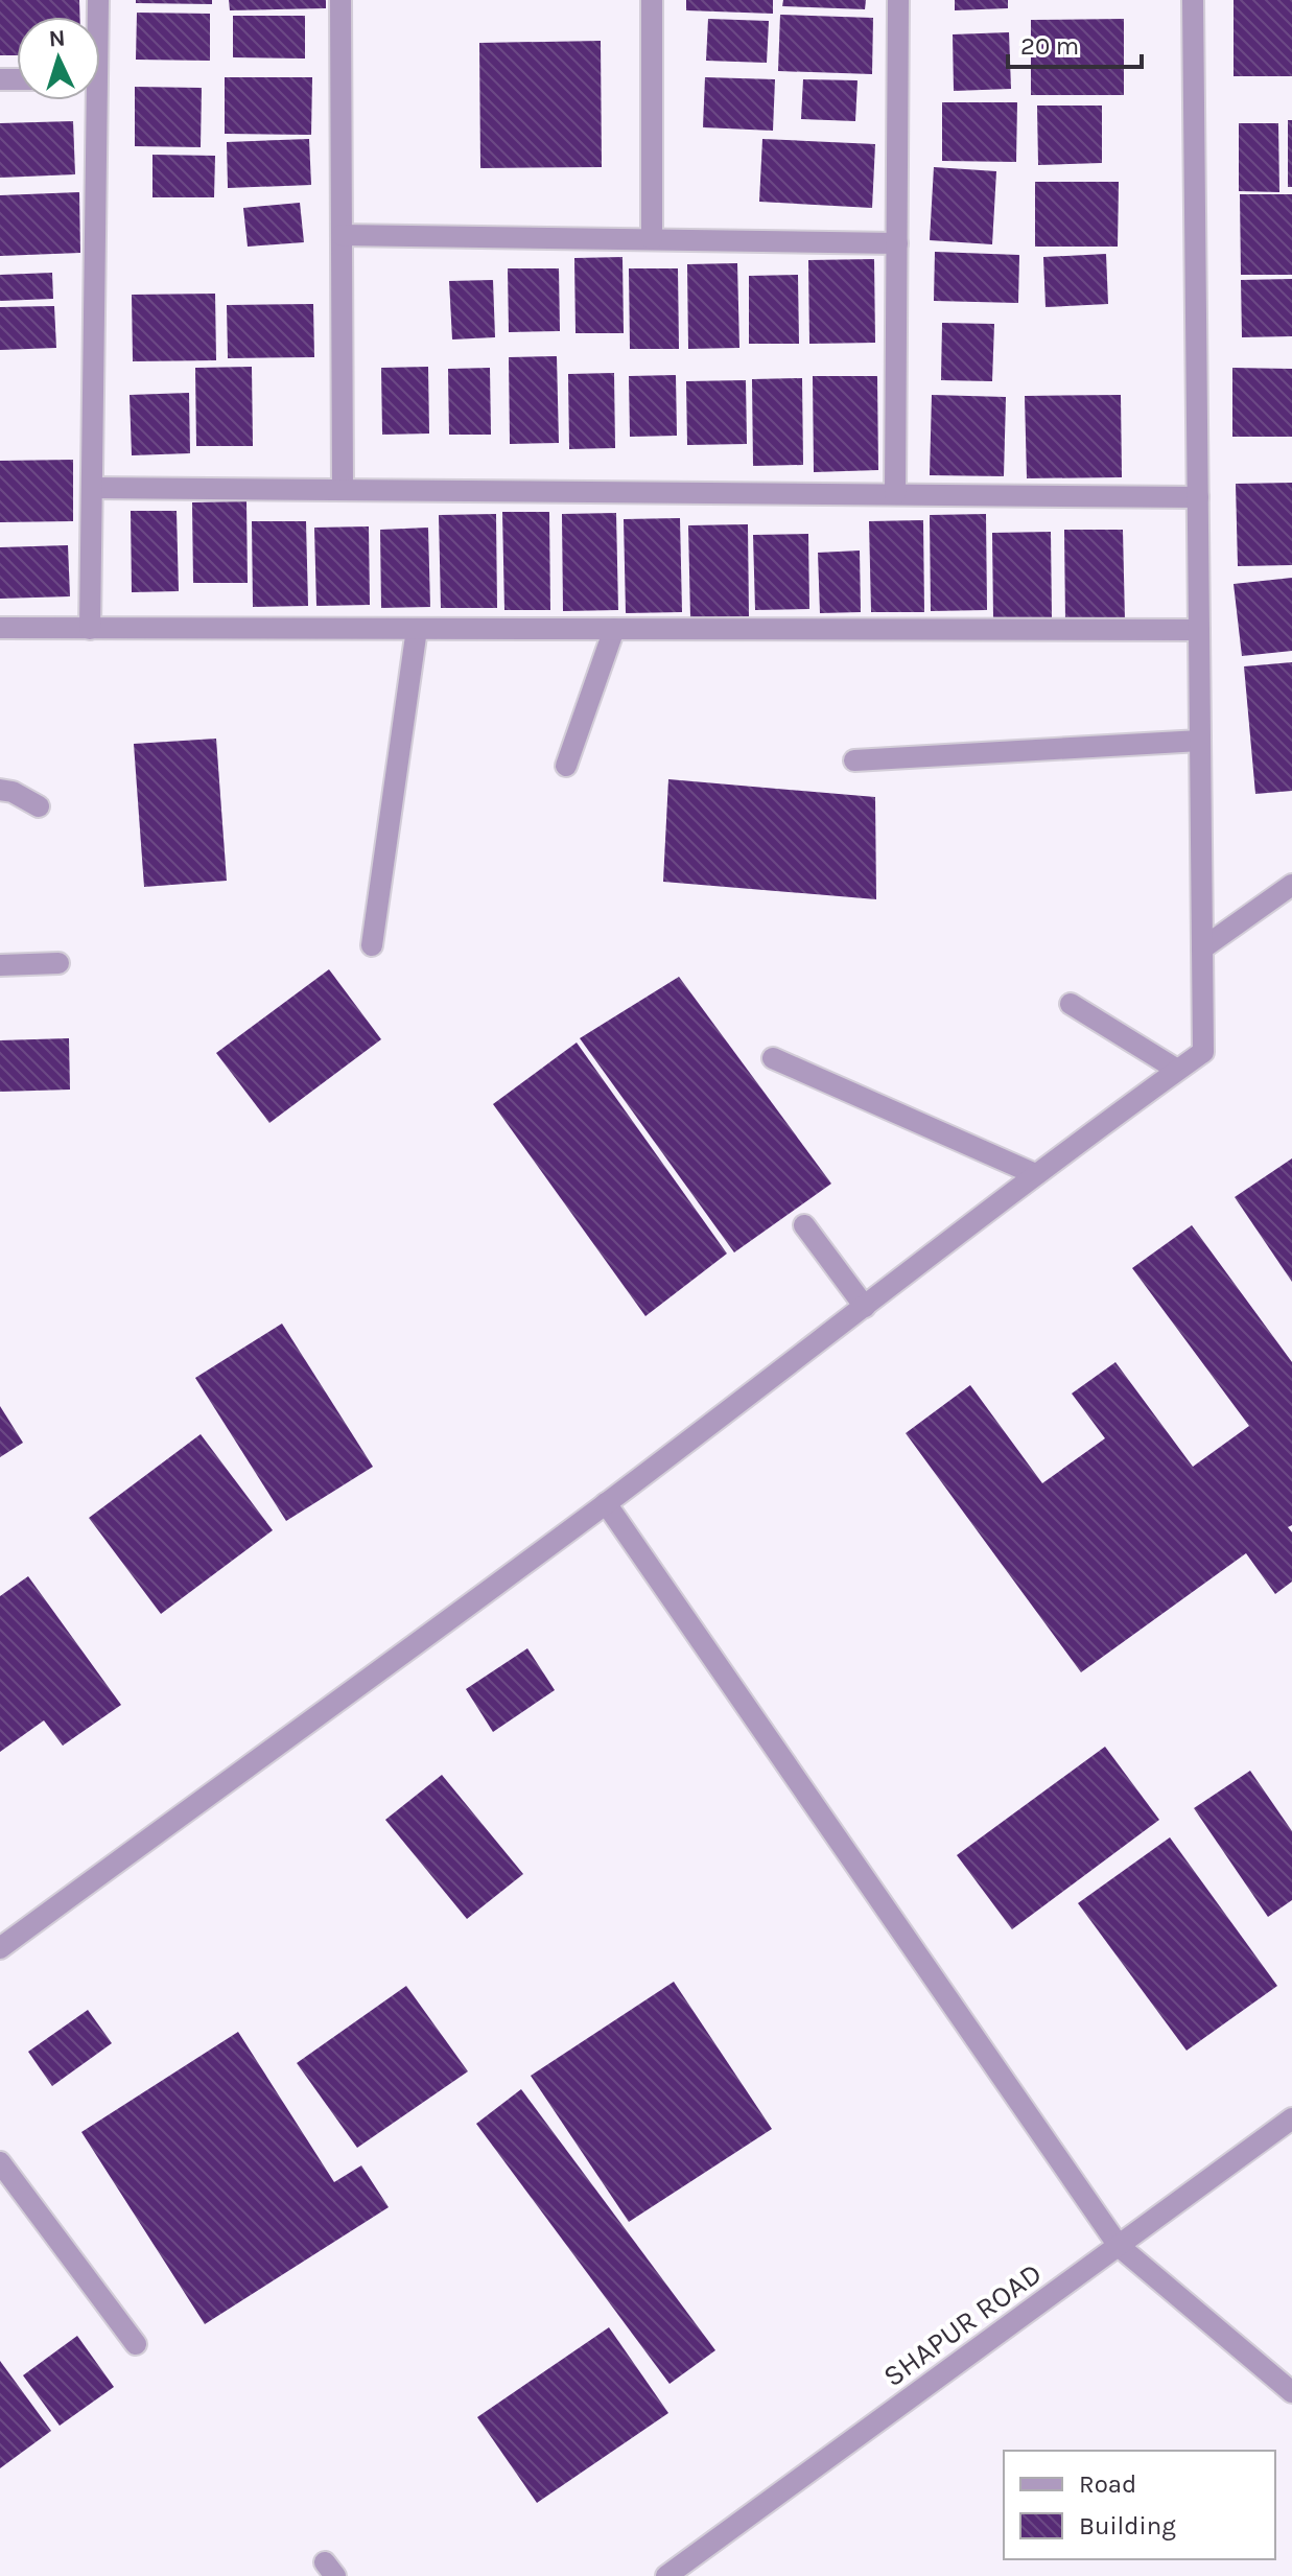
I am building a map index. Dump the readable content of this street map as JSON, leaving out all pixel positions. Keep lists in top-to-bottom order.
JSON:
{
  "streets": {
    "street": ["SHAPUR ROAD"]
  },
  "legend": ["Road", "Building"],
  "scale_bar": "20 m",
  "north": "top"
}
